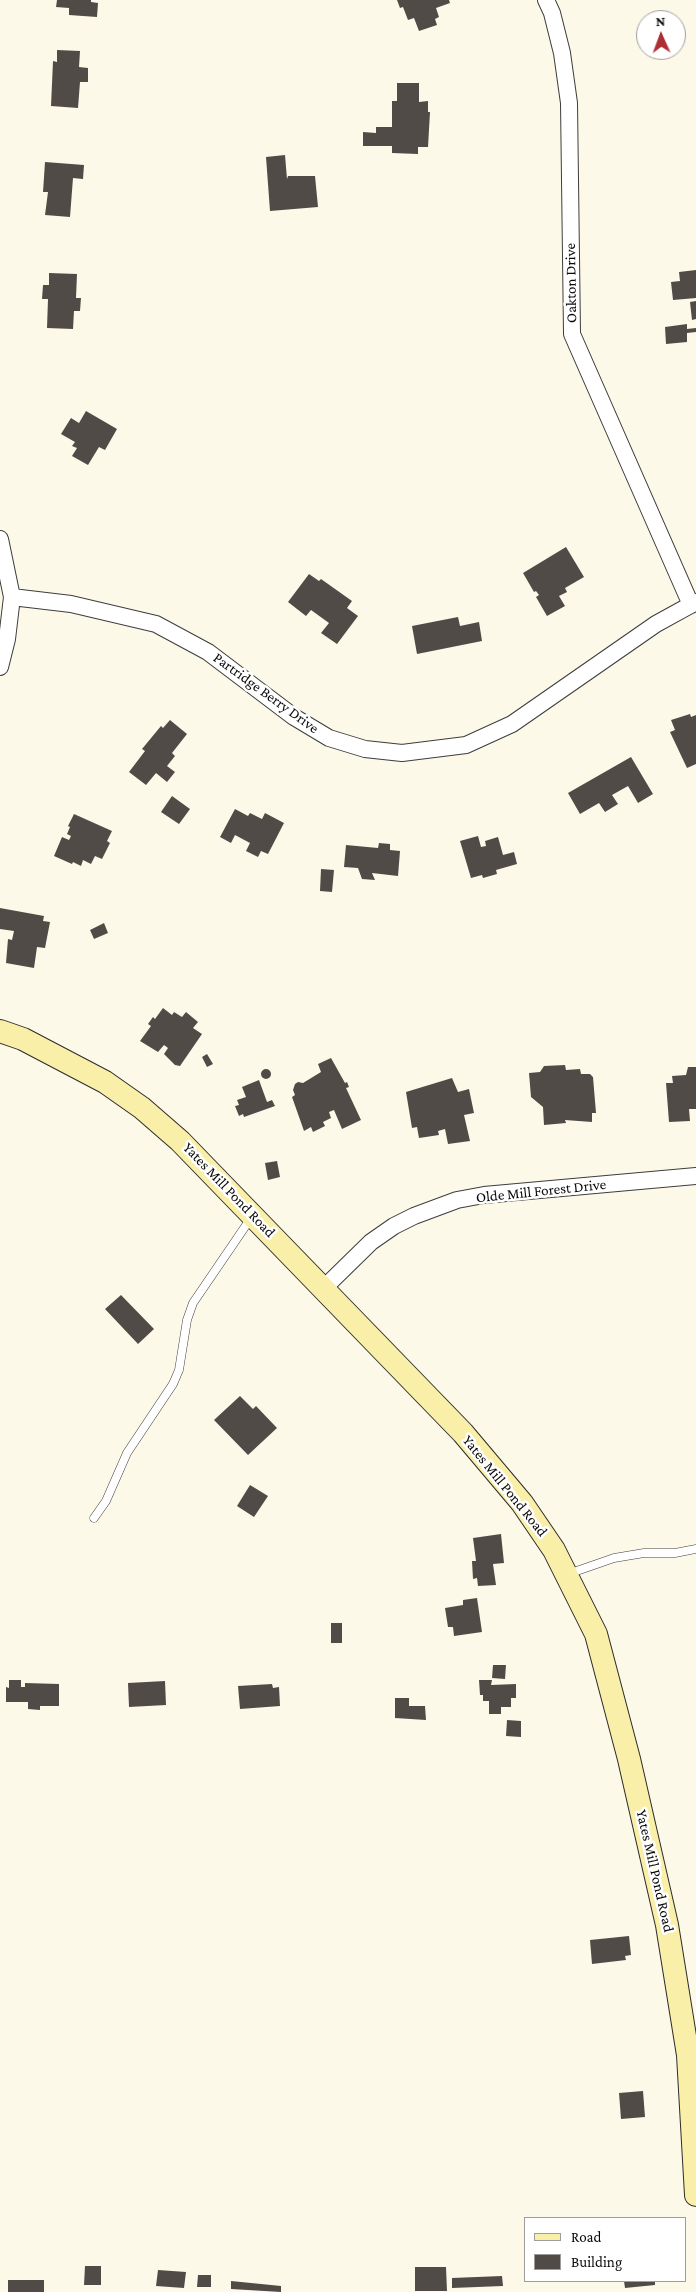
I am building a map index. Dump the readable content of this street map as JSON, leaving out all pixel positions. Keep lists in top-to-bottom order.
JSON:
{
  "streets": {
    "street": [
      "Oakton Drive",
      "Partridge Berry Drive",
      "Yates Mill Pond Road",
      "Olde Mill Forest Drive"
    ]
  },
  "crossings": [
    ["Oakton Drive", "Partridge Berry Drive"],
    ["Yates Mill Pond Road", "Olde Mill Forest Drive"]
  ],
  "legend": ["Road", "Building"],
  "north": "top"
}
